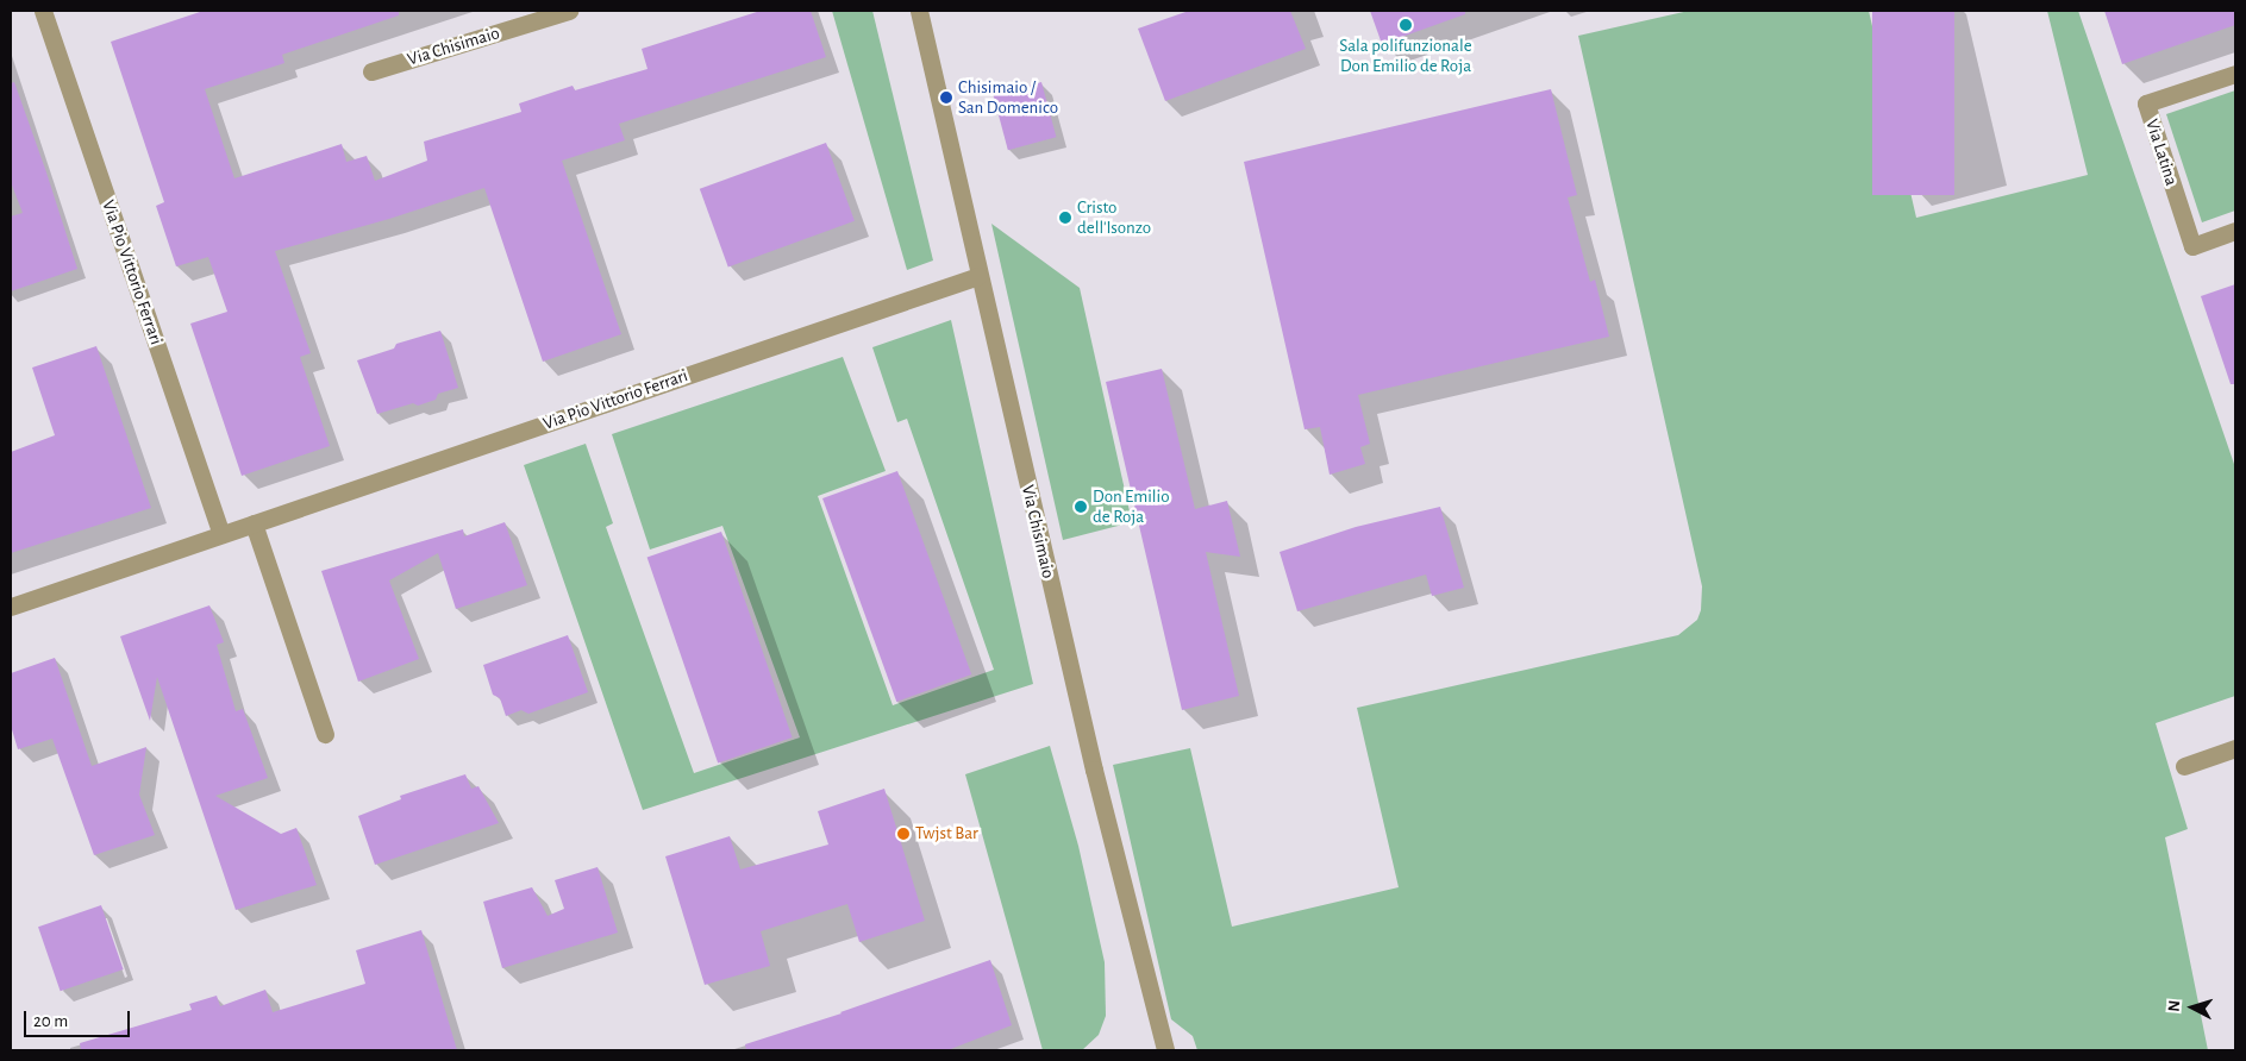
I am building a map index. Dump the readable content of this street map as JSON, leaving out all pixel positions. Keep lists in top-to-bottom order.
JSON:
{
  "streets": {
    "street": ["Via Chisimaio", "Via Latina", "Via Pio Vittorio Ferrari"]
  },
  "crossings": [
    ["Via Chisimaio", "Via Pio Vittorio Ferrari"]
  ],
  "places": [
    "Sala polifunzionale Don Emilio de Roja",
    "Chisimaio / San Domenico",
    "Cristo dell'Isonzo",
    "Don Emilio de Roja",
    "Twjst Bar"
  ],
  "scale_bar": "20 m",
  "north": "left"
}
